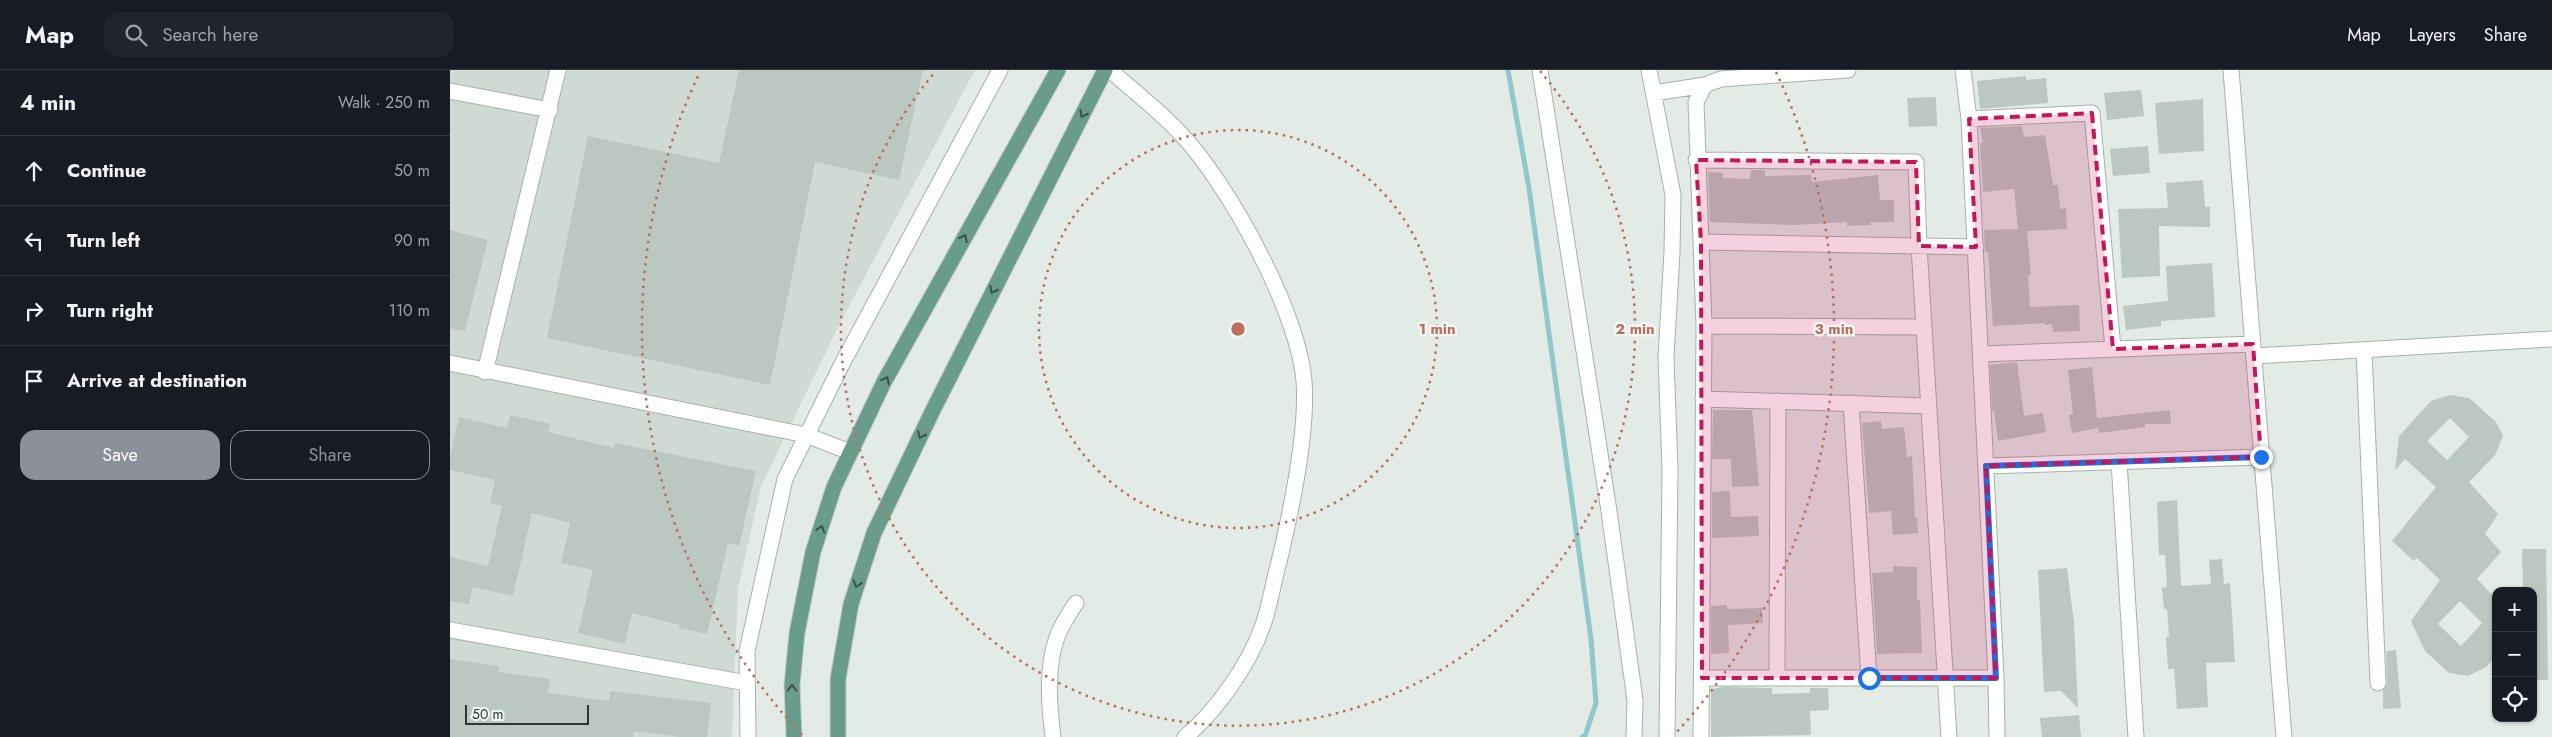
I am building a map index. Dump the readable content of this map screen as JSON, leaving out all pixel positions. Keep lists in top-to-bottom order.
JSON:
{
  "scale_bar": "50 m",
  "page": {
    "header": "Map",
    "search": "Search here",
    "nav": ["Map", "Layers", "Share"],
    "heading": ["4 min", "Walk · 250 m"],
    "list": [
      ["Continue", "50 m"],
      ["Turn left", "90 m"],
      ["Turn right", "110 m"],
      "Arrive at destination"
    ],
    "buttons": ["Save", "Share"],
    "map_buttons": ["+", "−"],
    "scale": "50 m"
  },
  "rings": ["1 min", "2 min", "3 min"]
}
